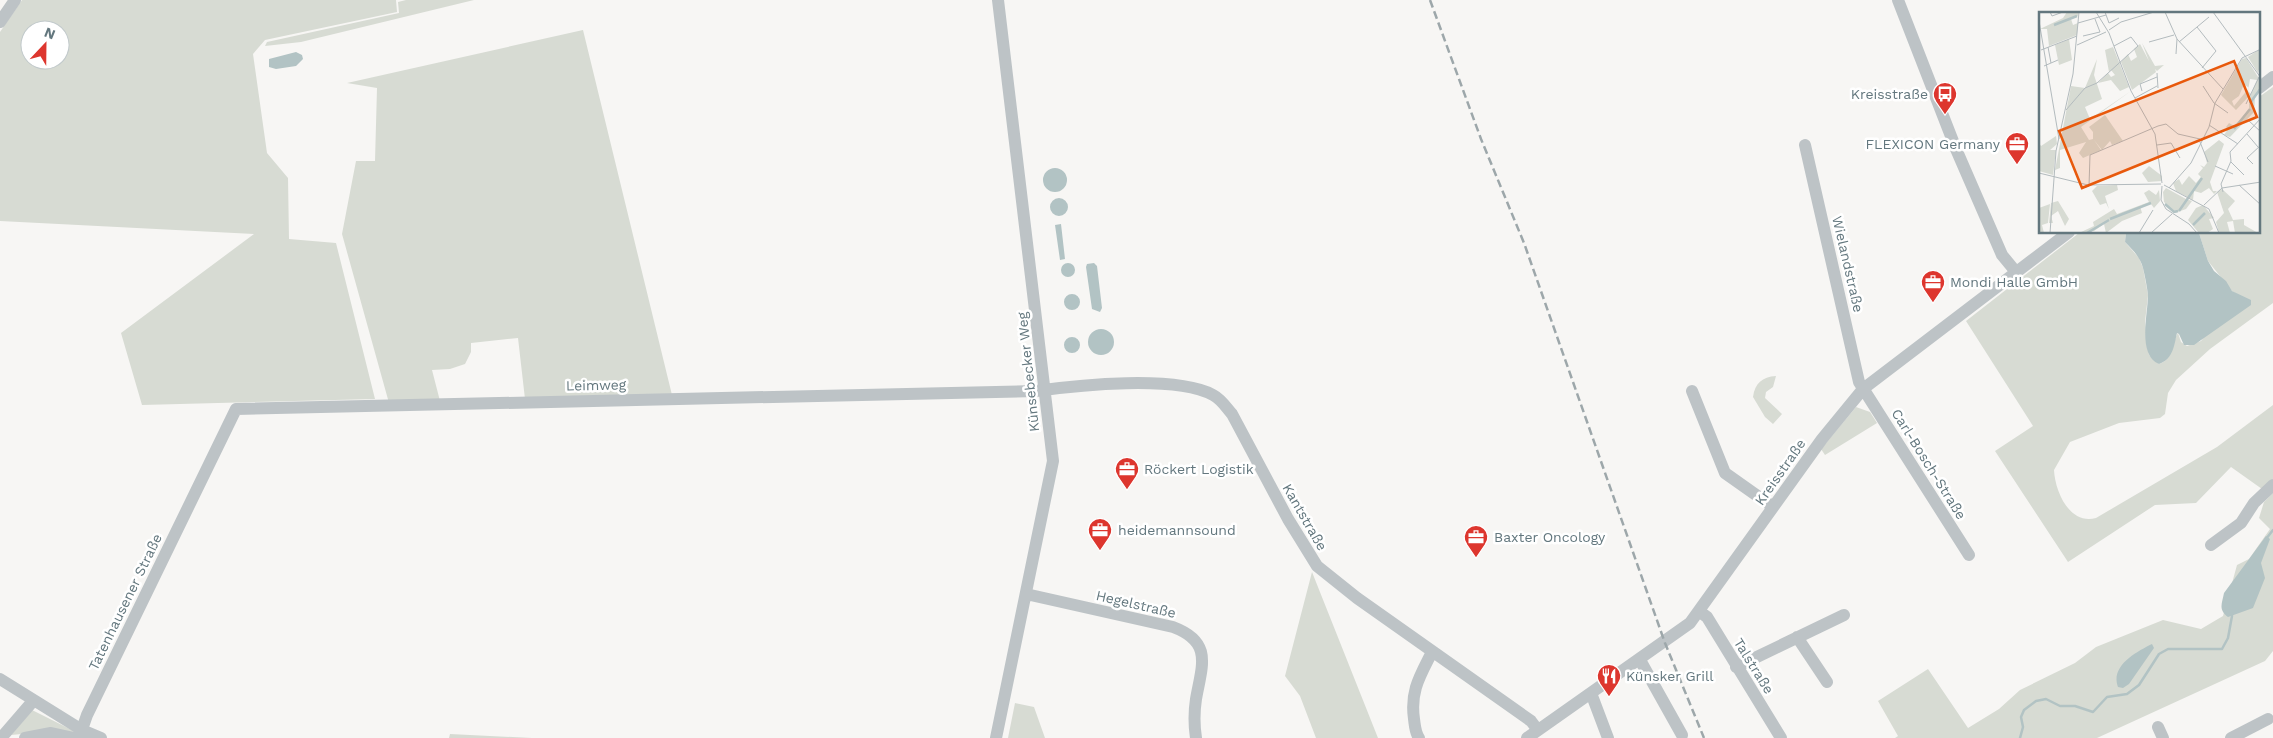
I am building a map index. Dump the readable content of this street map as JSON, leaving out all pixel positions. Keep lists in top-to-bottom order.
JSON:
{
  "streets": {
    "street": [
      "Wielandstraße",
      "Künsebecker Weg",
      "Leimweg",
      "Carl-Bosch-Straße",
      "Kreisstraße",
      "Kantstraße",
      "Tatenhausener Straße",
      "Hegelstraße",
      "Talstraße"
    ]
  },
  "crossings": [
    ["Wielandstraße", "Carl-Bosch-Straße"],
    ["Wielandstraße", "Kreisstraße"],
    ["Künsebecker Weg", "Leimweg"],
    ["Künsebecker Weg", "Kantstraße"],
    ["Künsebecker Weg", "Hegelstraße"],
    ["Leimweg", "Kantstraße"],
    ["Leimweg", "Tatenhausener Straße"],
    ["Carl-Bosch-Straße", "Kreisstraße"],
    ["Kreisstraße", "Kantstraße"],
    ["Kreisstraße", "Talstraße"]
  ],
  "places": {
    "bus stop": ["Kreisstraße"],
    "office": [
      "FLEXICON Germany",
      "Mondi Halle GmbH",
      "Röckert Logistik",
      "heidemannsound",
      "Baxter Oncology"
    ],
    "restaurant": ["Künsker Grill"]
  },
  "north": "top"
}
